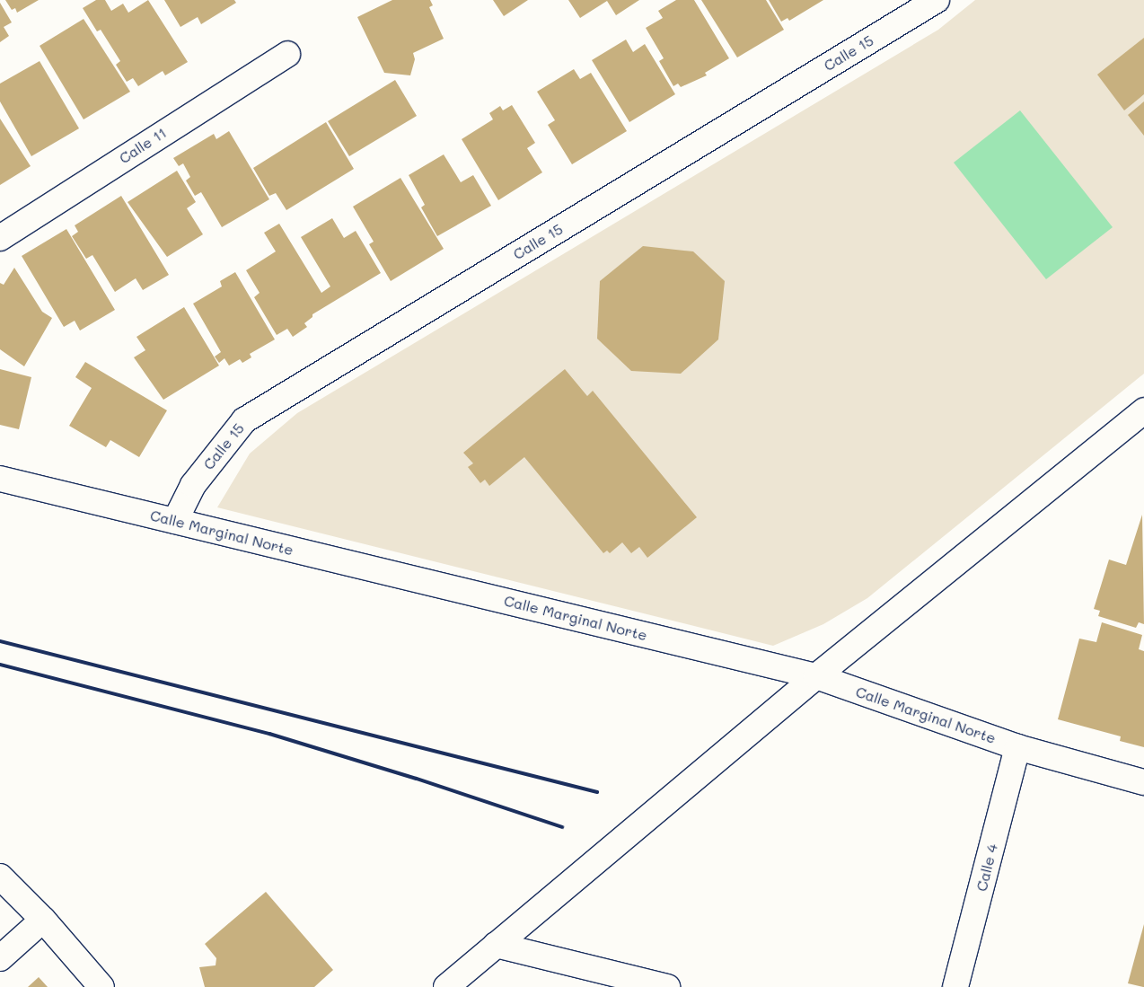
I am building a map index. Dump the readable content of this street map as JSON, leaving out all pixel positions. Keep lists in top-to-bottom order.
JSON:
{
  "streets": {
    "street": [
      "Calle 15",
      "Calle 11",
      "Calle Marginal Norte",
      "Calle 4"
    ]
  },
  "crossings": [
    ["Calle 15", "Calle Marginal Norte"],
    ["Calle Marginal Norte", "Calle 4"]
  ]
}
